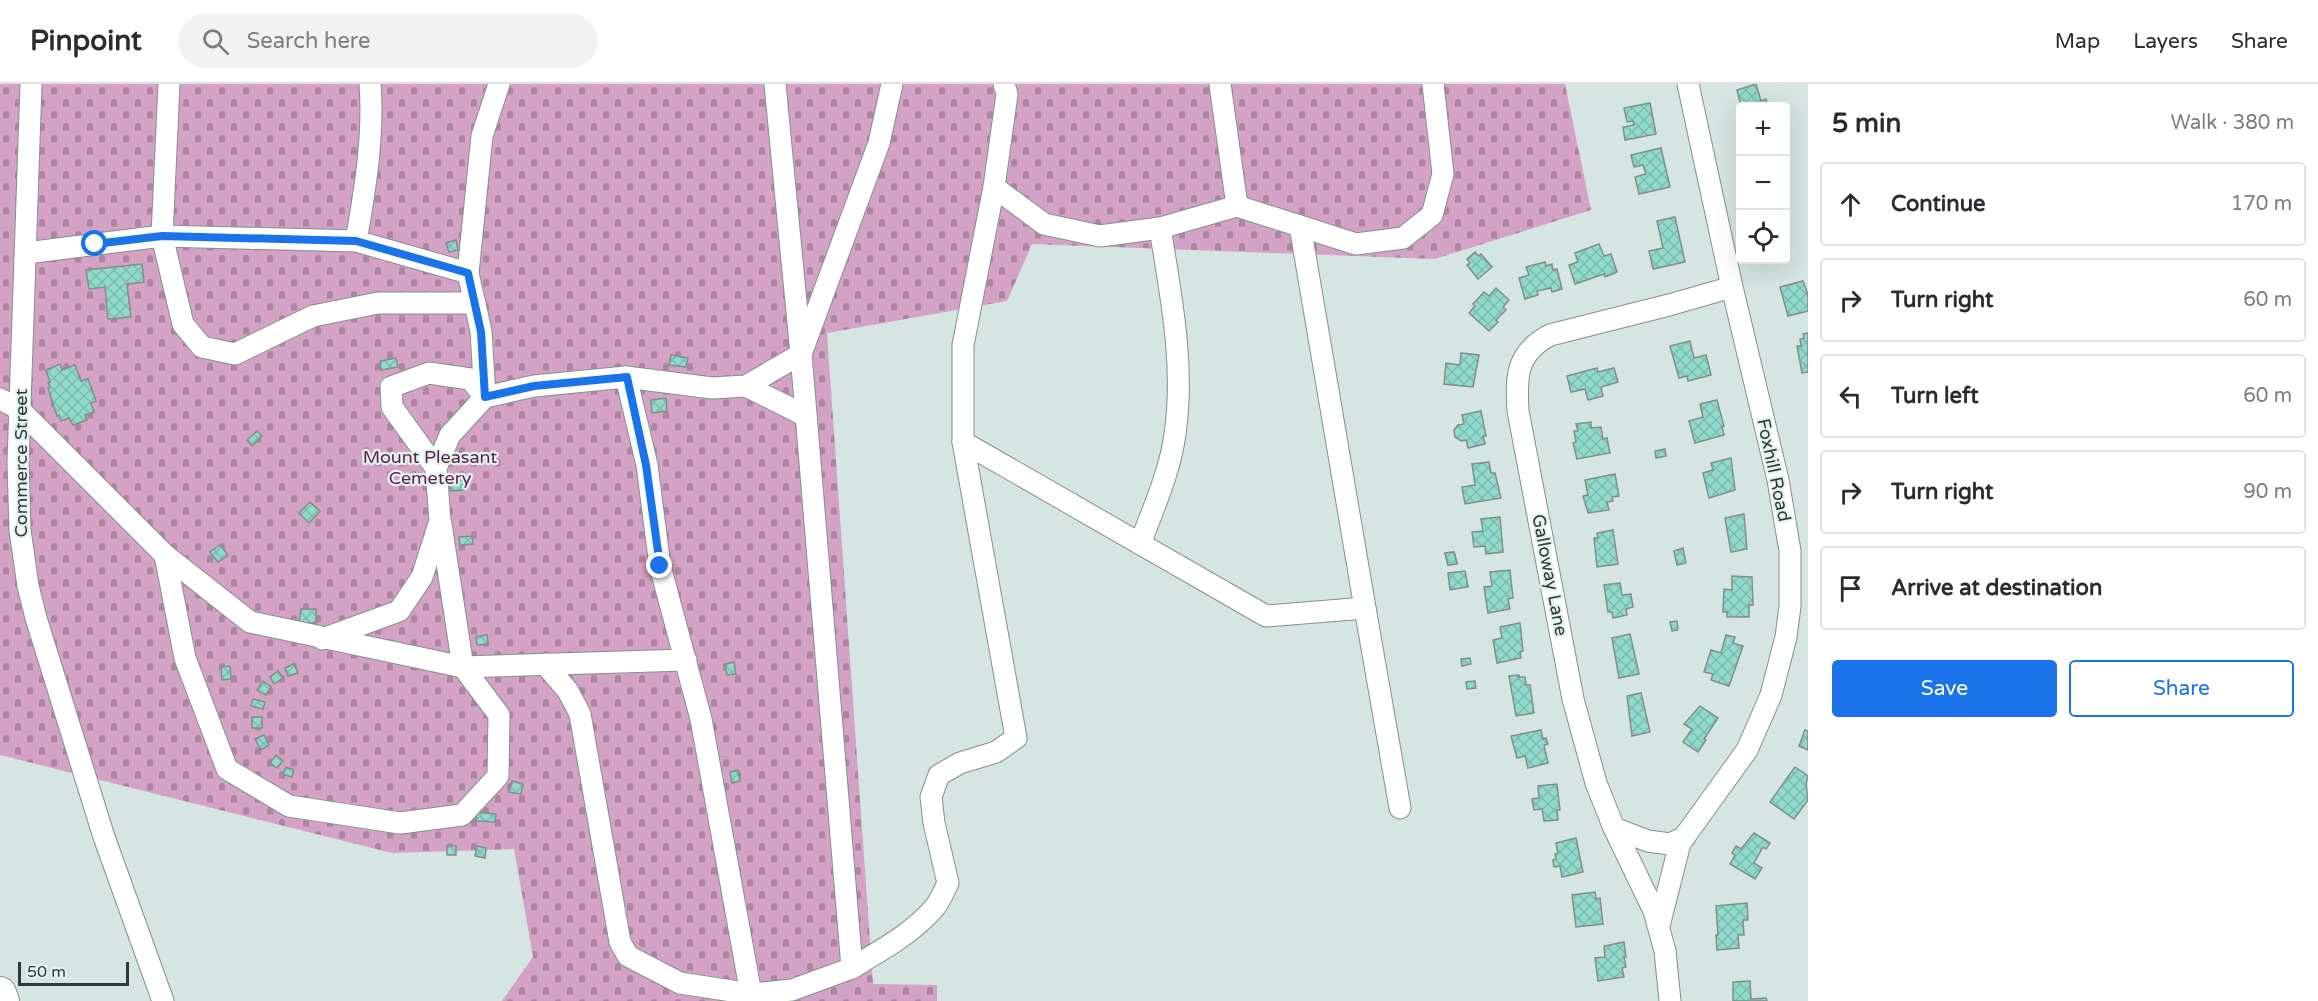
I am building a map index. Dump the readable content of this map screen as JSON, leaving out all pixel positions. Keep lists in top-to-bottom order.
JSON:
{
  "streets": {
    "street": ["Commerce Street", "Foxhill Road", "Galloway Lane"]
  },
  "crossings": [
    ["Foxhill Road", "Galloway Lane"]
  ],
  "parks": ["Mount Pleasant Cemetery"],
  "scale_bar": "50 m",
  "page": {
    "header": "Pinpoint",
    "search": "Search here",
    "nav": ["Map", "Layers", "Share"],
    "heading": ["5 min", "Walk · 380 m"],
    "map_buttons": ["+", "−"],
    "list": [
      ["Continue", "170 m"],
      ["Turn right", "60 m"],
      ["Turn left", "60 m"],
      ["Turn right", "90 m"],
      "Arrive at destination"
    ],
    "buttons": ["Save", "Share"],
    "scale": "50 m"
  }
}
